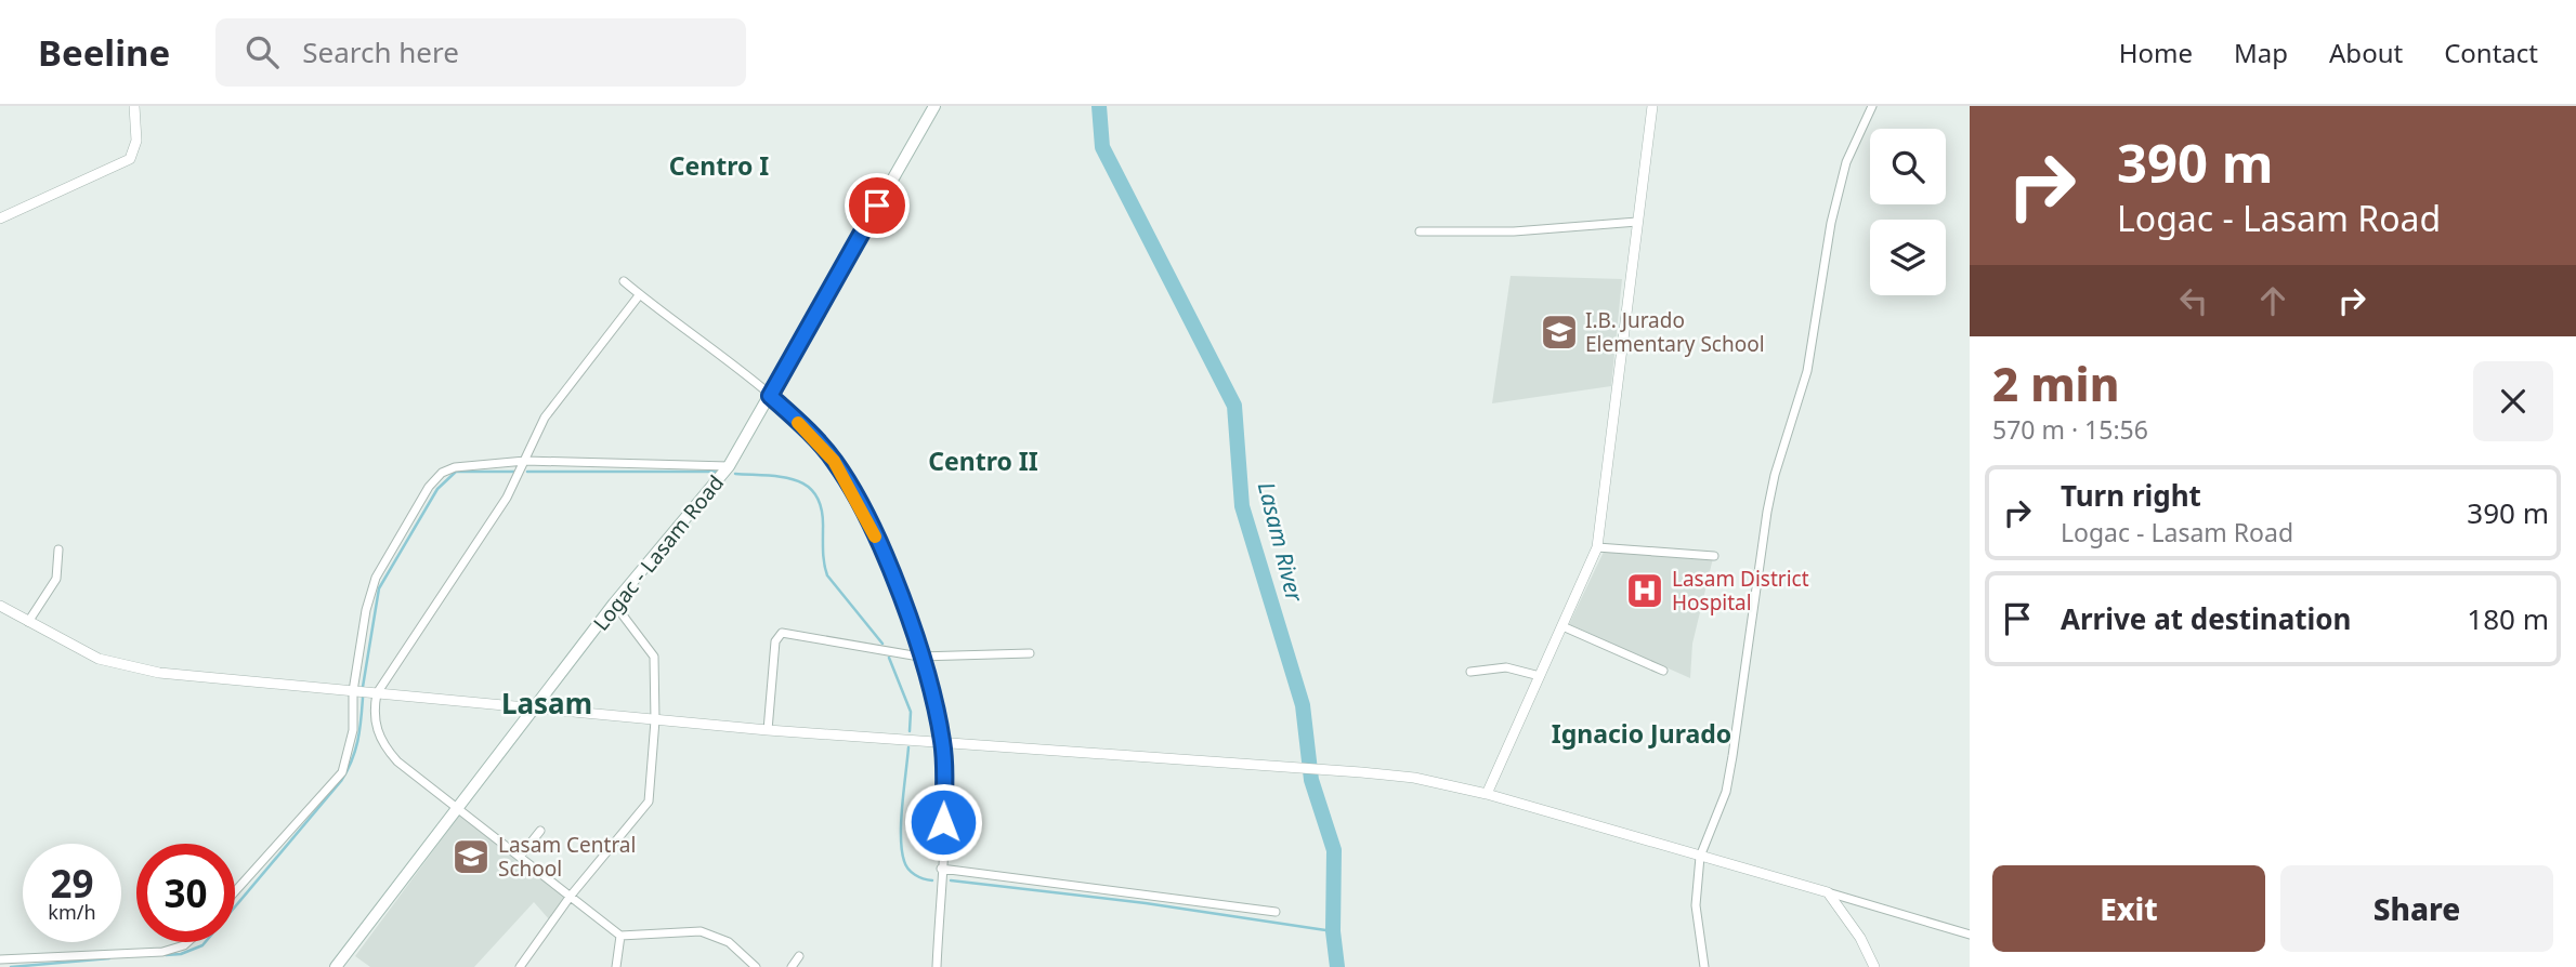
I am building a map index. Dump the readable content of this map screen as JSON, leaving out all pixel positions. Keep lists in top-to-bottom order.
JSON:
{
  "streets": {
    "main road": ["Logac - Lasam Road"]
  },
  "districts": [
    "Centro I",
    "Centro II",
    "Lasam",
    "Ignacio Jurado"
  ],
  "water": ["Lasam River"],
  "places": {
    "school or university": ["I.B. Jurado Elementary School", "Lasam Central School"],
    "hospital": ["Lasam District Hospital"]
  },
  "page": {
    "header": "Beeline",
    "search": "Search here",
    "nav": [
      "Home",
      "Map",
      "About",
      "Contact"
    ],
    "turn": ["390 m", "Logac - Lasam Road"],
    "heading": ["2 min", "570 m · 15:56"],
    "list": [
      {
        "name": "Turn right",
        "note": "Logac - Lasam Road",
        "value": "390 m"
      },
      {
        "name": "Arrive at destination",
        "value": "180 m"
      }
    ],
    "speed": "29 km/h",
    "limit": "30",
    "buttons": ["Exit", "Share"]
  }
}
